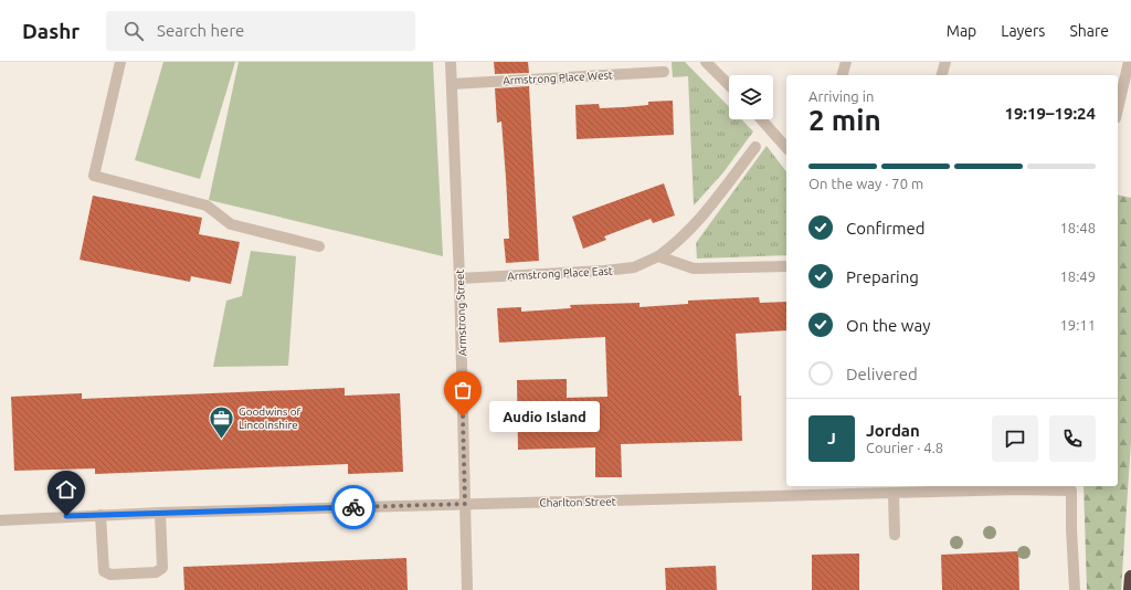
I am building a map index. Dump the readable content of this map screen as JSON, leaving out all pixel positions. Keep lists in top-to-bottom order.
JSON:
{
  "streets": {
    "street": [
      "Armstrong Place West",
      "Armstrong Place East",
      "Armstrong Street",
      "Charlton Street"
    ]
  },
  "crossings": [
    ["Armstrong Place West", "Armstrong Street"],
    ["Armstrong Place East", "Armstrong Street"],
    ["Armstrong Street", "Charlton Street"]
  ],
  "places": {
    "other": ["Audio Island"],
    "office": ["Goodwins of Lincolnshire"]
  },
  "page": {
    "header": "Dashr",
    "search": "Search here",
    "nav": ["Map", "Layers", "Share"],
    "heading": ["2 min", "Arriving in", "19:19–19:24"],
    "panel": ["Jordan", "Courier · 4.8"],
    "bar": "On the way · 70 m",
    "list": [
      ["Confirmed", "18:48"],
      ["Preparing", "18:49"],
      ["On the way", "19:11"],
      "Delivered"
    ],
    "bubble": "Audio Island",
    "round": "J"
  }
}
